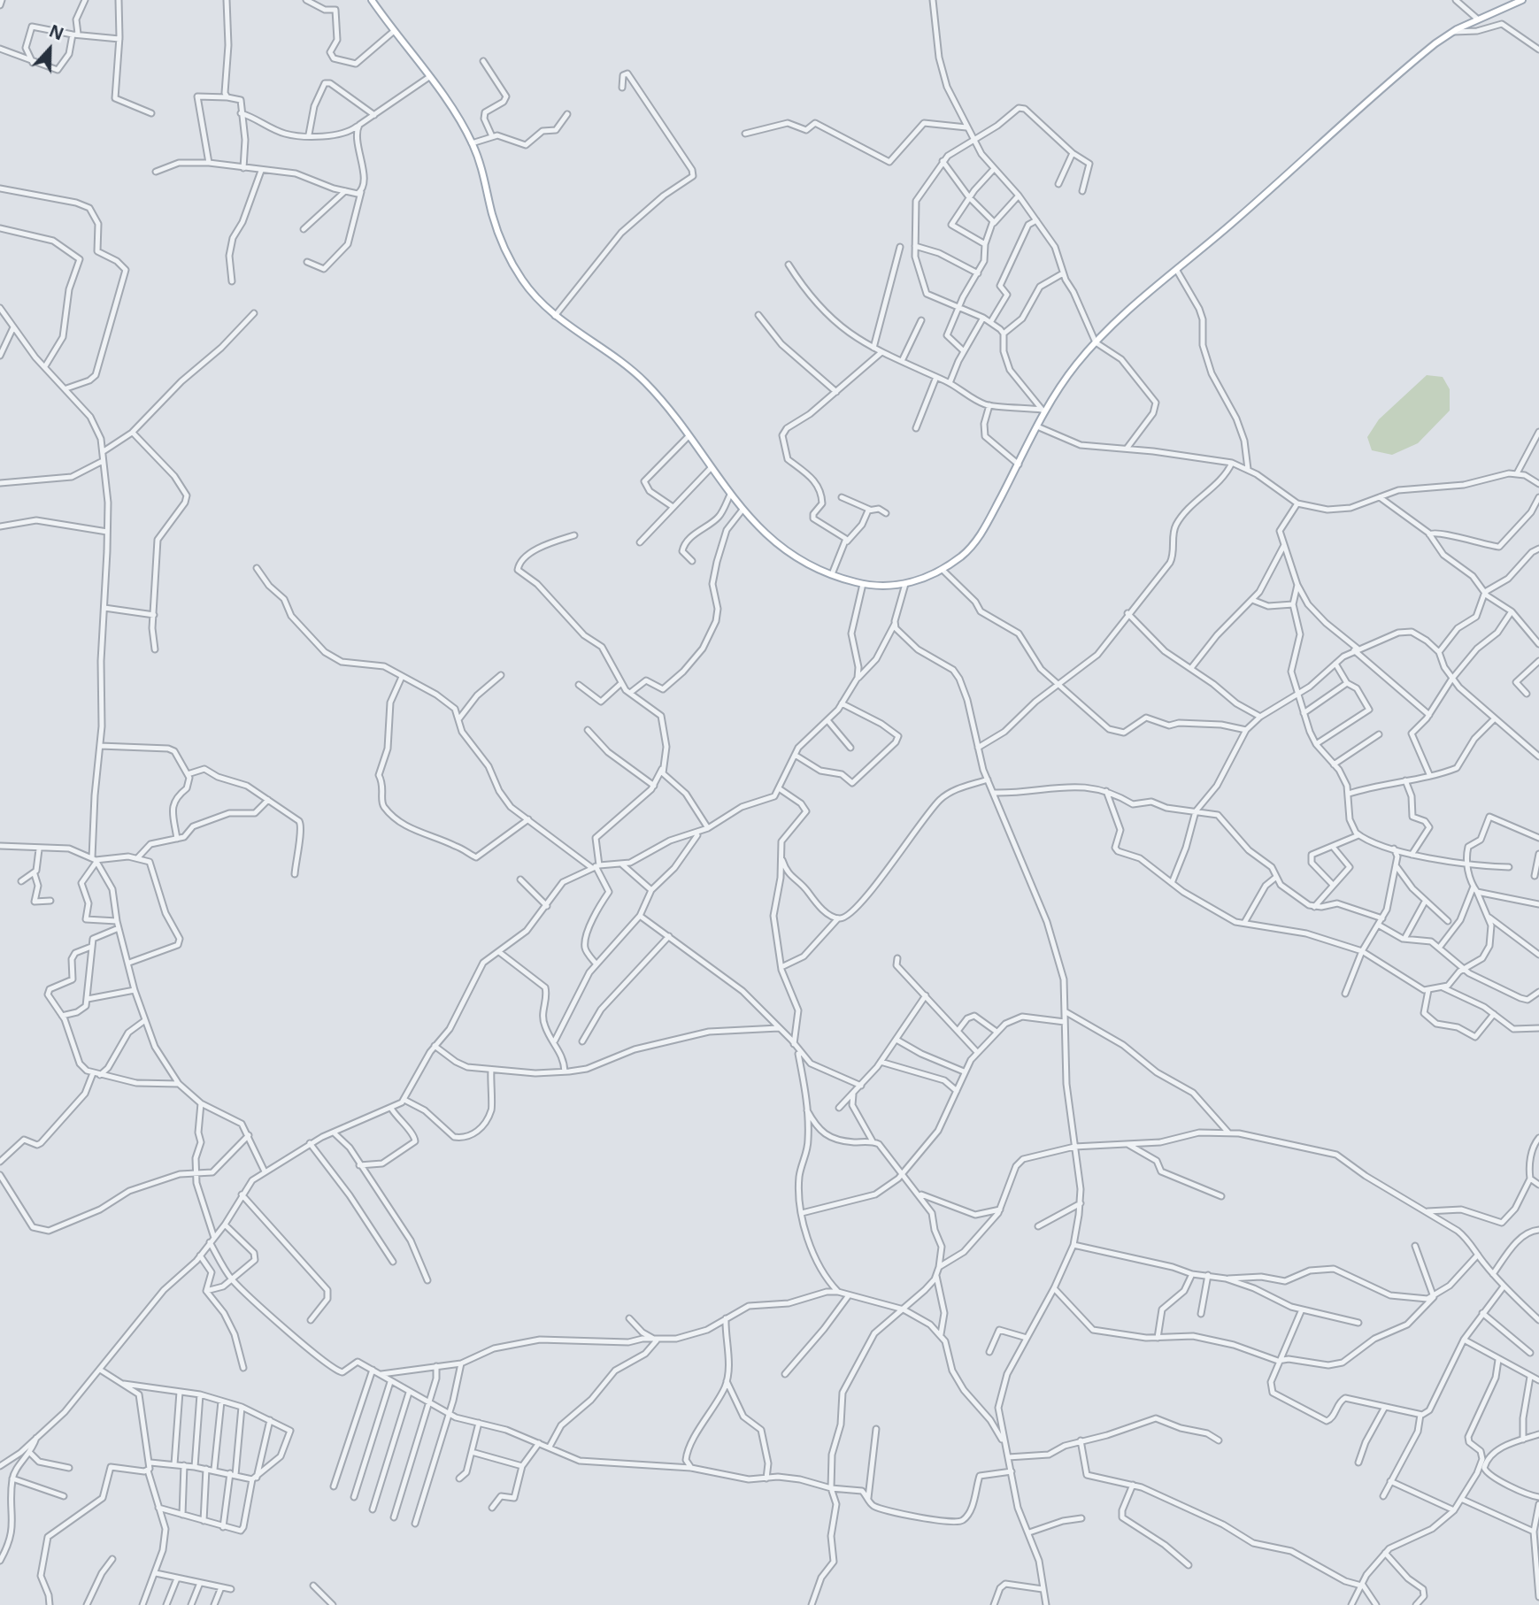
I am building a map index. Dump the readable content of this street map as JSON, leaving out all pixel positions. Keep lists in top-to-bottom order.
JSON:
{
  "north": "top"
}
